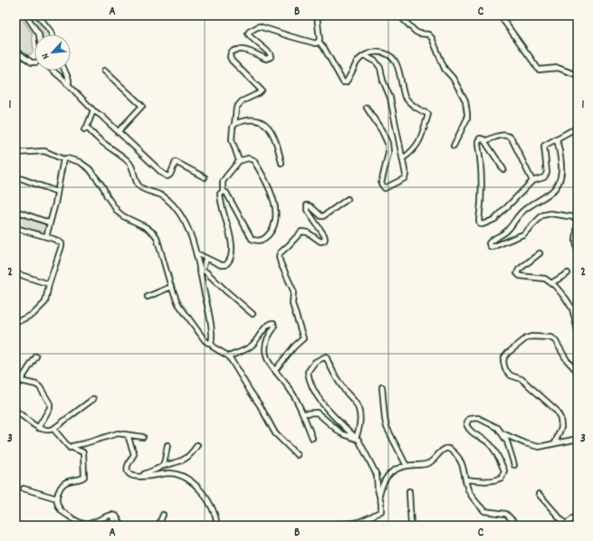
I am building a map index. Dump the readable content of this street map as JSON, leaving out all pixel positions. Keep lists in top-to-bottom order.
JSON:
{
  "north": "bottom left",
  "grid": {
    "columns": ["A", "B", "C"],
    "rows": ["1", "2", "3"]
  }
}
